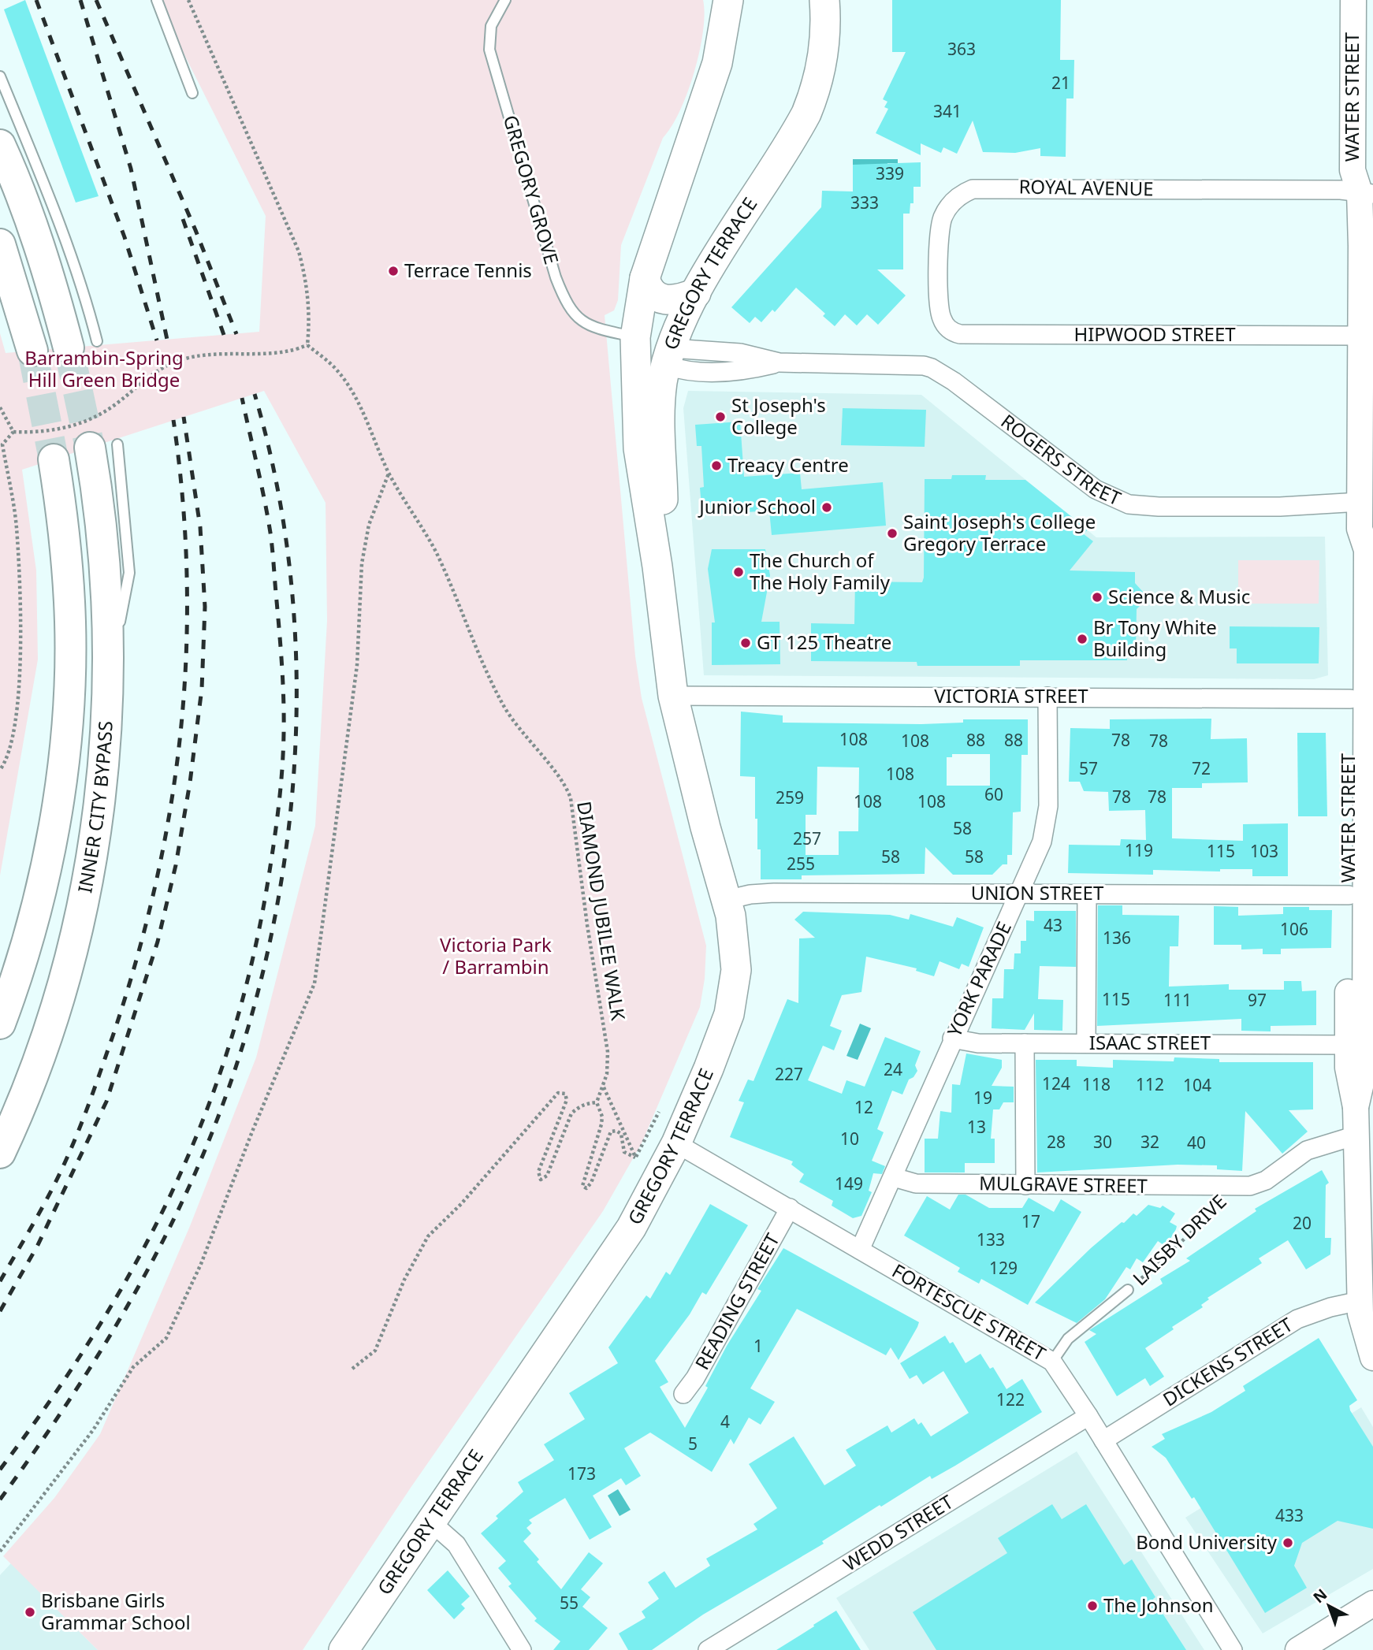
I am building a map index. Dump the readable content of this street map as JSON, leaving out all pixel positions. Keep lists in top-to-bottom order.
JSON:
{
  "streets": {
    "highway": ["INNER CITY BYPASS"],
    "main road": ["WATER STREET", "GREGORY TERRACE", "ROGERS STREET"],
    "street": [
      "ROYAL AVENUE",
      "HIPWOOD STREET",
      "VICTORIA STREET",
      "UNION STREET",
      "YORK PARADE",
      "ISAAC STREET",
      "MULGRAVE STREET",
      "LAISBY DRIVE",
      "READING STREET",
      "FORTESCUE STREET",
      "DICKENS STREET",
      "WEDD STREET"
    ],
    "lane": ["GREGORY GROVE"],
    "path": ["DIAMOND JUBILEE WALK"]
  },
  "crossings": [
    ["WATER STREET", "ROYAL AVENUE"],
    ["WATER STREET", "HIPWOOD STREET"],
    ["WATER STREET", "ROGERS STREET"],
    ["WATER STREET", "VICTORIA STREET"],
    ["WATER STREET", "UNION STREET"],
    ["WATER STREET", "ISAAC STREET"],
    ["WATER STREET", "LAISBY DRIVE"],
    ["WATER STREET", "DICKENS STREET"],
    ["ROYAL AVENUE", "HIPWOOD STREET"],
    ["GREGORY GROVE", "GREGORY TERRACE"],
    ["GREGORY GROVE", "ROGERS STREET"],
    ["GREGORY TERRACE", "ROGERS STREET"],
    ["GREGORY TERRACE", "VICTORIA STREET"],
    ["GREGORY TERRACE", "UNION STREET"],
    ["GREGORY TERRACE", "FORTESCUE STREET"],
    ["VICTORIA STREET", "YORK PARADE"],
    ["UNION STREET", "YORK PARADE"],
    ["YORK PARADE", "ISAAC STREET"],
    ["YORK PARADE", "MULGRAVE STREET"],
    ["YORK PARADE", "FORTESCUE STREET"],
    ["MULGRAVE STREET", "LAISBY DRIVE"],
    ["LAISBY DRIVE", "FORTESCUE STREET"],
    ["READING STREET", "FORTESCUE STREET"],
    ["FORTESCUE STREET", "DICKENS STREET"],
    ["FORTESCUE STREET", "WEDD STREET"]
  ],
  "parks": ["Barrambin-Spring Hill Green Bridge", "Victoria Park / Barrambin"],
  "places": [
    "Terrace Tennis",
    "St Joseph's College",
    "Treacy Centre",
    "Junior School",
    "Saint Joseph's College Gregory Terrace",
    "The Church of The Holy Family",
    "Science & Music",
    "Br Tony White Building",
    "GT 125 Theatre",
    "Bond University",
    "The Johnson",
    "Brisbane Girls Grammar School"
  ],
  "house_numbers": [
    "363",
    "21",
    "341",
    "339",
    "333",
    "108",
    "88",
    "88",
    "78",
    "108",
    "78",
    "57",
    "72",
    "108",
    "60",
    "78",
    "78",
    "259",
    "108",
    "108",
    "58",
    "257",
    "119",
    "115",
    "103",
    "58",
    "58",
    "255",
    "43",
    "106",
    "136",
    "115",
    "111",
    "97",
    "24",
    "227",
    "124",
    "118",
    "112",
    "104",
    "19",
    "12",
    "13",
    "10",
    "28",
    "30",
    "32",
    "40",
    "149",
    "17",
    "20",
    "133",
    "129",
    "1",
    "122",
    "4",
    "5",
    "173",
    "433",
    "55"
  ],
  "north": "top left"
}
